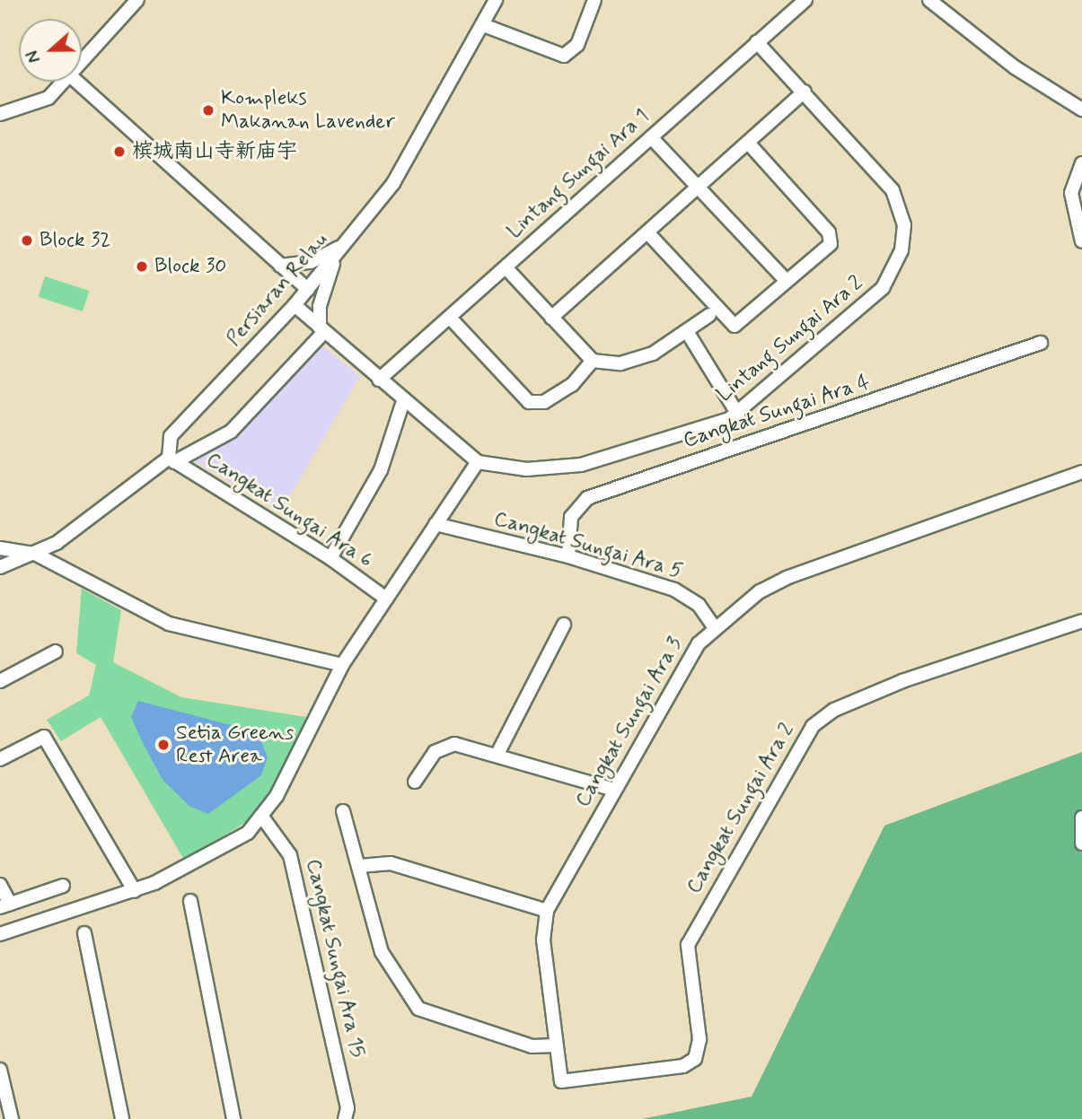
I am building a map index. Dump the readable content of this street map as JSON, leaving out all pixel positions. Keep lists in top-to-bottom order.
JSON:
{
  "streets": {
    "street": [
      "Lintang Sungai Ara 1",
      "Persiaran Relau",
      "Lintang Sungai Ara 2",
      "Cangkat Sungai Ara 4",
      "Cangkat Sungai Ara 6",
      "Cangkat Sungai Ara 5",
      "Cangkat Sungai Ara 3",
      "Cangkat Sungai Ara 2",
      "Cangkat Sungai Ara 15"
    ]
  },
  "crossings": [
    ["Lintang Sungai Ara 1", "Lintang Sungai Ara 2"],
    ["Persiaran Relau", "Lintang Sungai Ara 2"],
    ["Persiaran Relau", "Cangkat Sungai Ara 6"],
    ["Cangkat Sungai Ara 4", "Cangkat Sungai Ara 5"],
    ["Cangkat Sungai Ara 5", "Cangkat Sungai Ara 3"],
    ["Cangkat Sungai Ara 3", "Cangkat Sungai Ara 2"]
  ],
  "places": [
    "Kompleks Makanan Lavender",
    "槟城南山寺新庙宇",
    "Block 32",
    "Block 30",
    "Setia Greens Rest Area"
  ],
  "north": "left"
}
